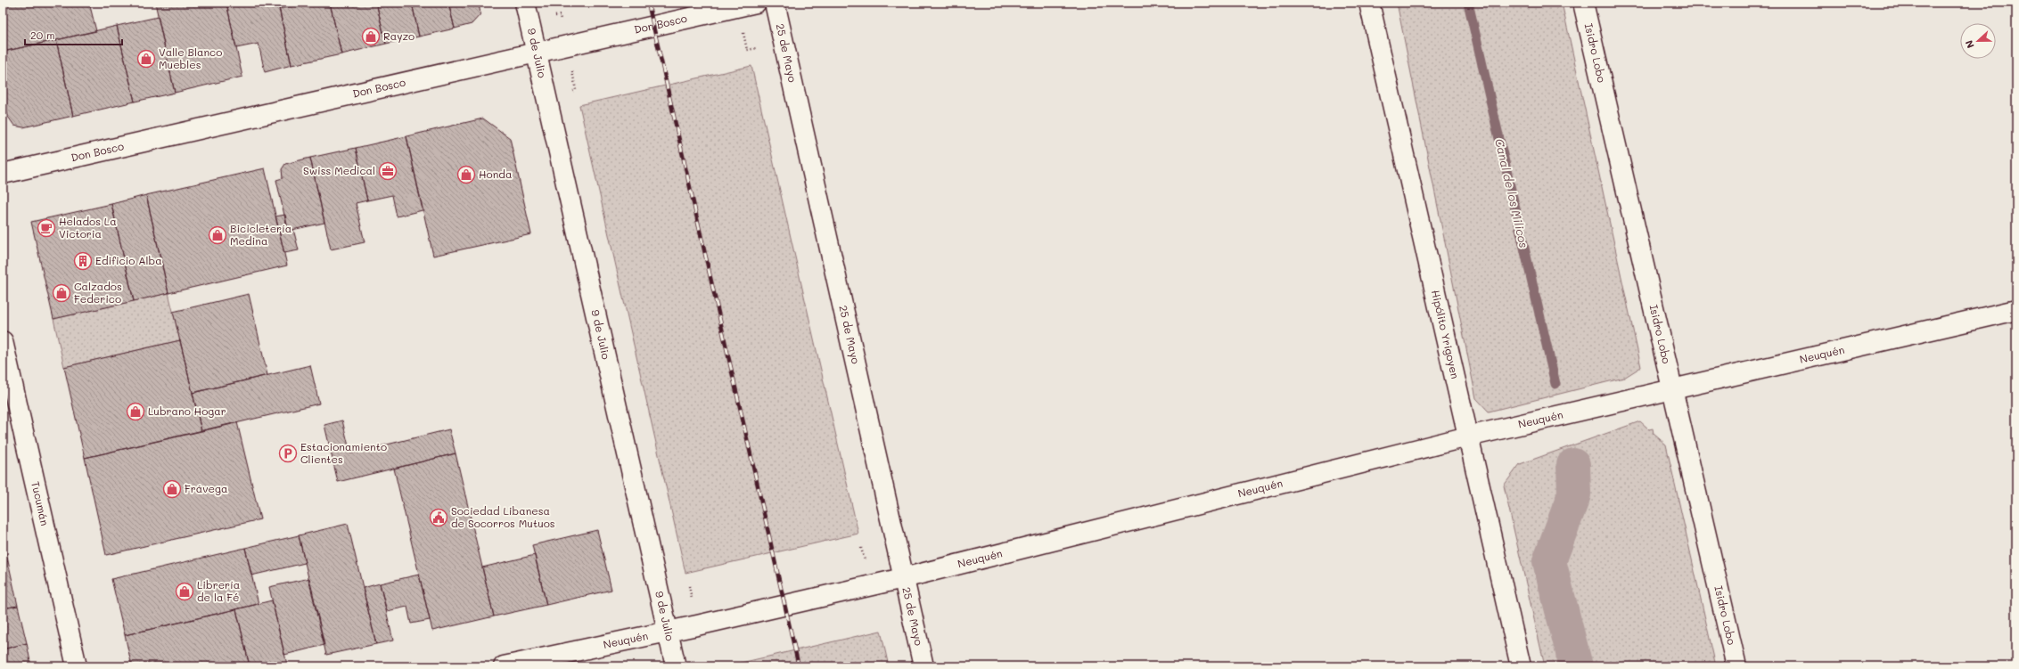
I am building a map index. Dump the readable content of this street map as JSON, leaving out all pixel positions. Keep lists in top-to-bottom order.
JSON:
{
  "streets": {
    "street": [
      "Don Bosco",
      "9 de Julio",
      "25 de Mayo",
      "Isidro Lobo",
      "Hipólito Yrigoyen",
      "Neuquén",
      "Tucumán"
    ]
  },
  "crossings": [
    ["Don Bosco", "9 de Julio"],
    ["9 de Julio", "Neuquén"],
    ["25 de Mayo", "Neuquén"],
    ["Isidro Lobo", "Neuquén"],
    ["Hipólito Yrigoyen", "Neuquén"]
  ],
  "water": ["Canal de los Milicos"],
  "places": {
    "shop": [
      "Rayzo",
      "Valle Blanco Muebles",
      "Honda",
      "Bicicletería Medina",
      "Calzados Federico",
      "Lubrano Hogar",
      "Frávega",
      "Librería de la Fé"
    ],
    "office": ["Swiss Medical"],
    "cafe": ["Helados La Victoria"],
    "building": ["Edificio Alba"],
    "parking": ["Estacionamiento Clientes"],
    "public building": ["Sociedad Libanesa de Socorros Mutuos"]
  },
  "scale_bar": "20 m",
  "north": "left"
}
